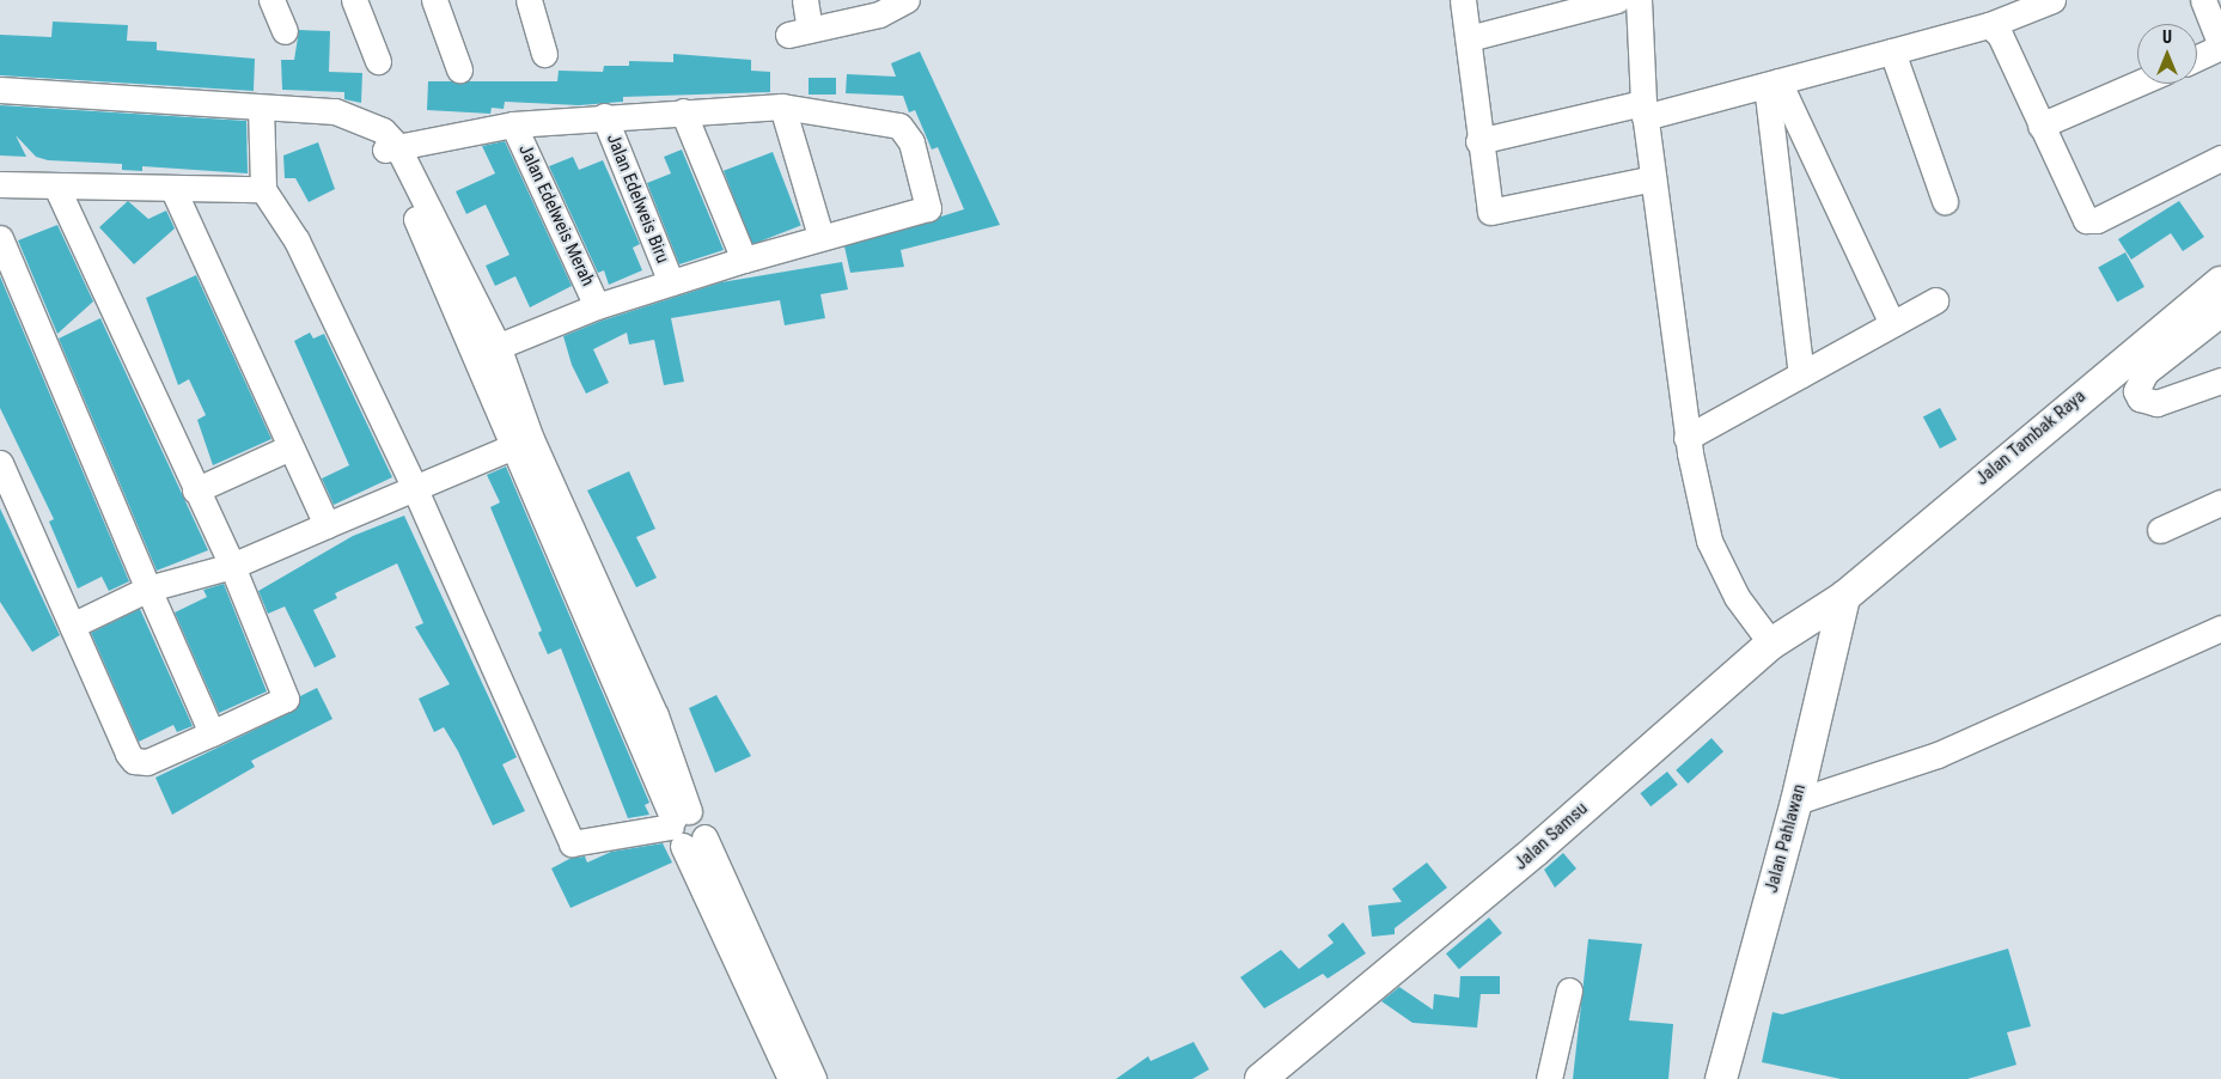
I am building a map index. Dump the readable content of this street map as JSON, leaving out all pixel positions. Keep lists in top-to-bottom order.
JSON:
{
  "streets": {
    "street": [
      "Jalan Edelweis Biru",
      "Jalan Edelweis Merah",
      "Jalan Tambak Raya",
      "Jalan Samsu",
      "Jalan Pahlawan"
    ]
  },
  "crossings": [
    ["Jalan Tambak Raya", "Jalan Samsu"],
    ["Jalan Tambak Raya", "Jalan Pahlawan"],
    ["Jalan Samsu", "Jalan Pahlawan"]
  ],
  "north": "top"
}
